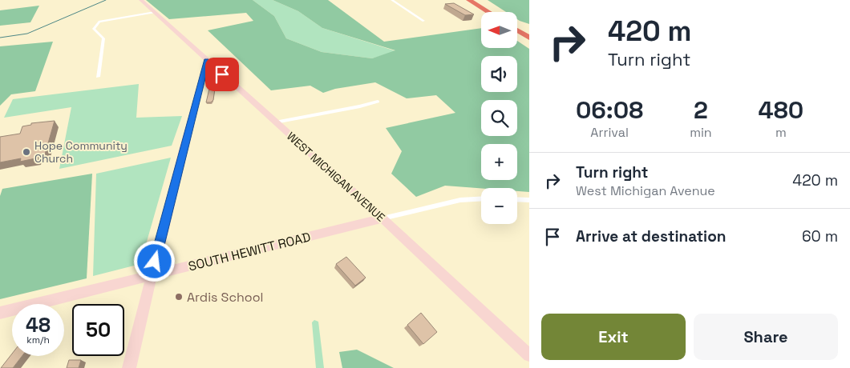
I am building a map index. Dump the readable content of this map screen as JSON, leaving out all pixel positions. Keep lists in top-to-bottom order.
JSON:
{
  "streets": {
    "main road": ["WEST MICHIGAN AVENUE", "SOUTH HEWITT ROAD"]
  },
  "crossings": [
    ["WEST MICHIGAN AVENUE", "SOUTH HEWITT ROAD"]
  ],
  "places": ["Hope Community Church", "Ardis School"],
  "north": "left",
  "page": {
    "turn": ["420 m", "Turn right"],
    "map_buttons": ["+", "−"],
    "eta": [
      "06:08",
      "Arrival",
      "2",
      "min",
      "480",
      "m"
    ],
    "list": [
      {
        "name": "Turn right",
        "note": "West Michigan Avenue",
        "value": "420 m"
      },
      {
        "name": "Arrive at destination",
        "value": "60 m"
      }
    ],
    "speed": "48 km/h",
    "limit": "50",
    "buttons": ["Exit", "Share"]
  }
}
